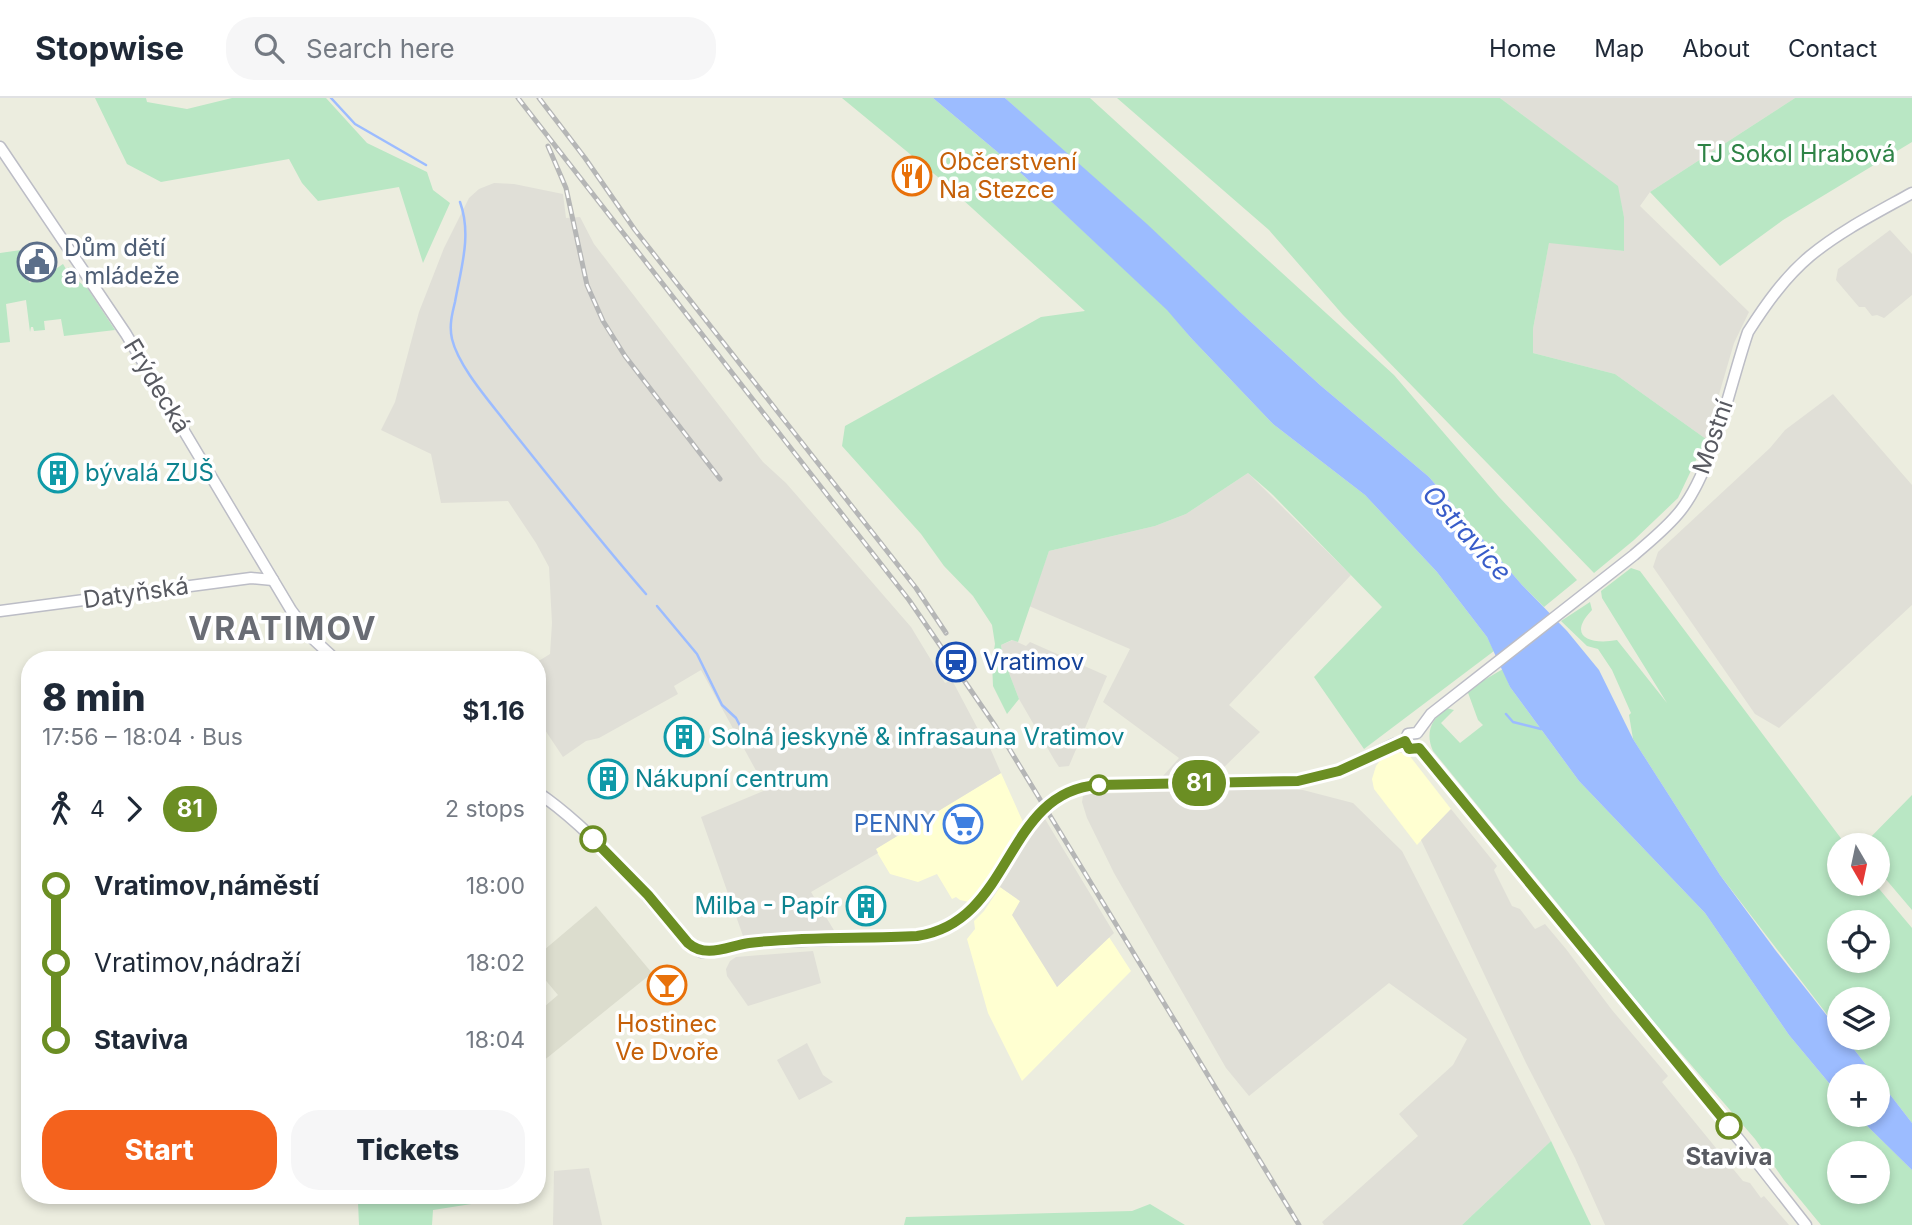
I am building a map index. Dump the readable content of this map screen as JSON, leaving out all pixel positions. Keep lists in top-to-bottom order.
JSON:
{
  "streets": {
    "main road": ["Frýdecká", "Mostní", "Datyňská"]
  },
  "crossings": [
    ["Frýdecká", "Datyňská"]
  ],
  "districts": ["VRATIMOV"],
  "water": ["Ostravice"],
  "parks": ["TJ Sokol Hrabová"],
  "places": {
    "restaurant": ["Občerstvení Na Stezce"],
    "public building": ["Dům dětí a mládeže"],
    "building": [
      "bývalá ZUŠ",
      "Solná jeskyně & infrasauna Vratimov",
      "Nákupní centrum",
      "Milba - Papír"
    ],
    "station": ["Vratimov"],
    "supermarket": ["PENNY"],
    "bar": ["Hostinec Ve Dvoře"],
    "other": ["Staviva"]
  },
  "lines": ["bus line 81"],
  "north": "bottom",
  "page": {
    "header": "Stopwise",
    "search": "Search here",
    "nav": [
      "Home",
      "Map",
      "About",
      "Contact"
    ],
    "on_map": "81",
    "heading": ["8 min", "17:56 – 18:04 · Bus", "$1.16"],
    "legs": ["4", "81", "2 stops"],
    "map_buttons": ["+", "−"],
    "list": [
      {
        "name": "Vratimov,náměstí",
        "value": "18:00"
      },
      {
        "name": "Vratimov,nádraží",
        "value": "18:02"
      },
      {
        "name": "Staviva",
        "value": "18:04"
      }
    ],
    "buttons": ["Start", "Tickets"]
  }
}
